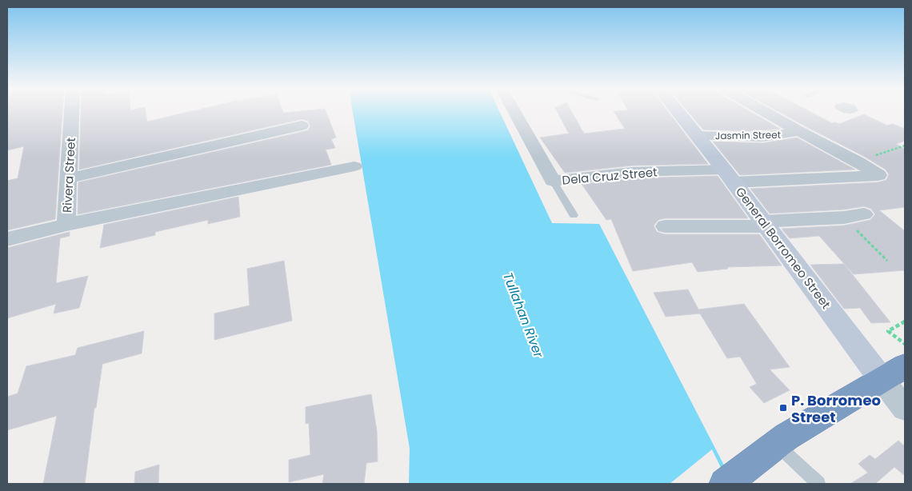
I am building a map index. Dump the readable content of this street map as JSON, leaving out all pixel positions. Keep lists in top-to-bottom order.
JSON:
{
  "streets": {
    "street": [
      "Jasmin Street",
      "Rivera Street",
      "Dela Cruz Street",
      "General Borromeo Street"
    ]
  },
  "crossings": [
    ["Jasmin Street", "General Borromeo Street"],
    ["Dela Cruz Street", "General Borromeo Street"]
  ],
  "water": ["Tullahan River"],
  "places": {
    "transit": ["P. Borromeo Street"]
  }
}
